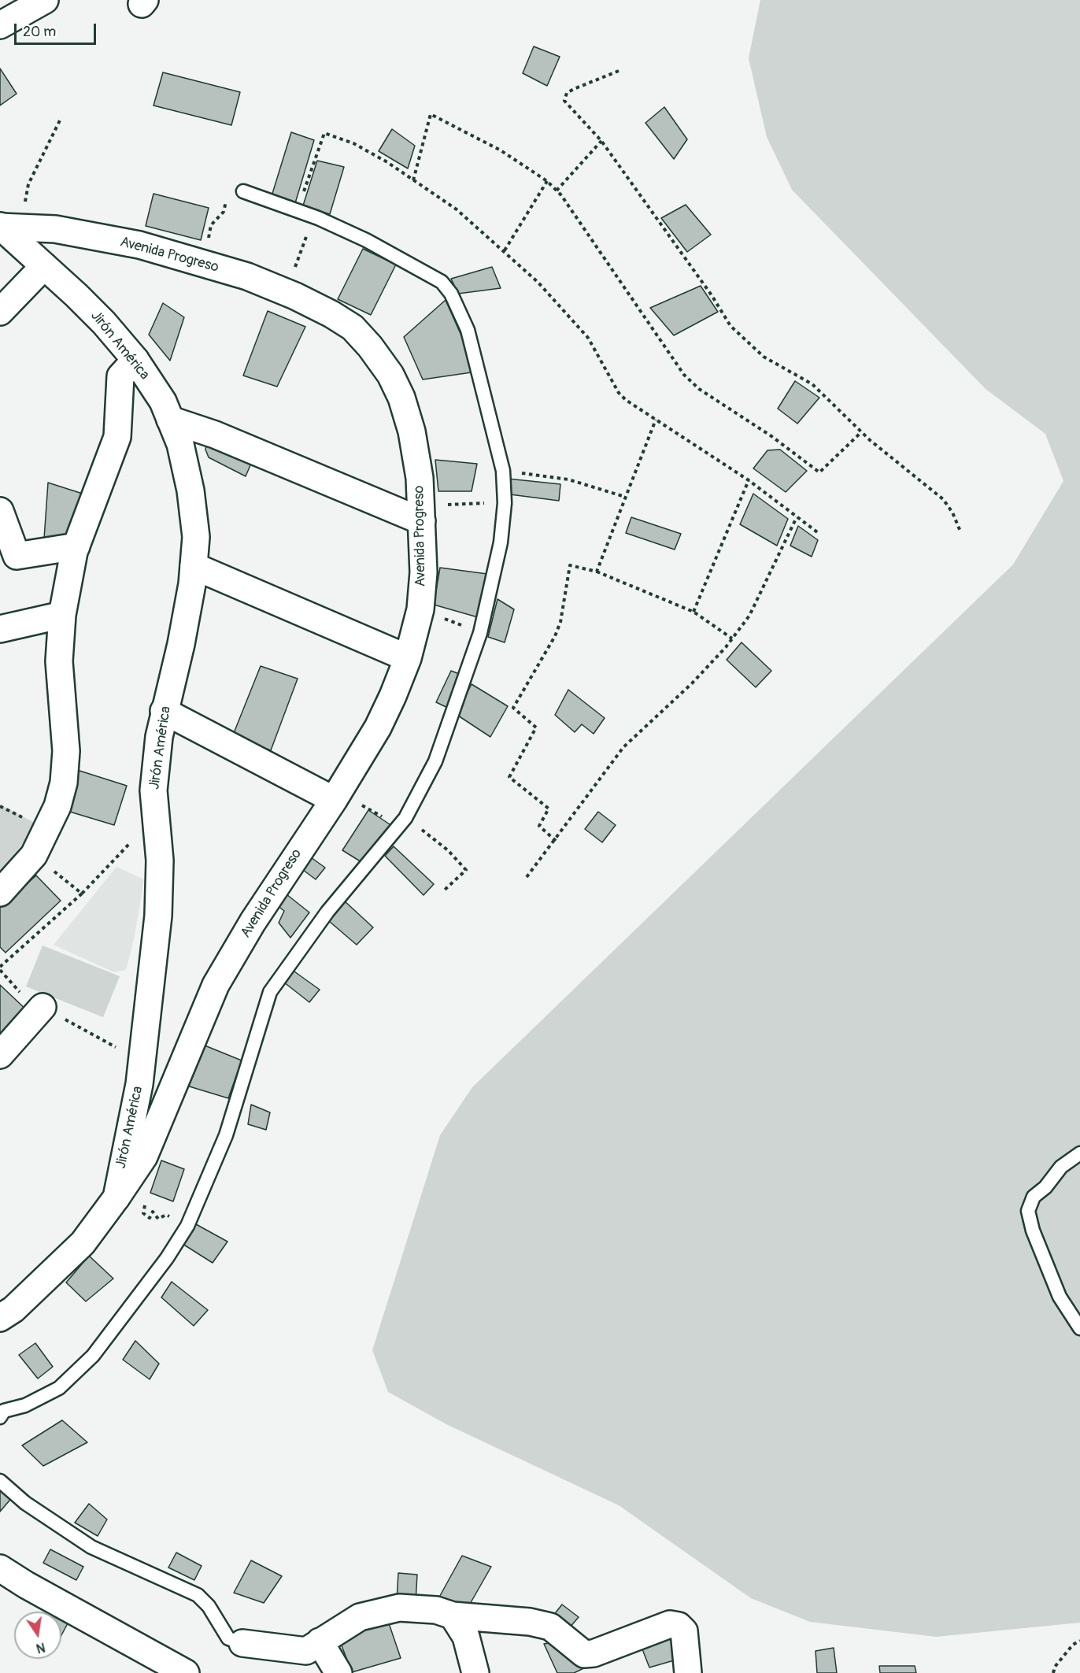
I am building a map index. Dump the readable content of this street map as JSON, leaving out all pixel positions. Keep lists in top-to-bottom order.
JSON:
{
  "streets": {
    "street": ["Avenida Progreso", "Jirón América"]
  },
  "crossings": [
    ["Avenida Progreso", "Jirón América"]
  ],
  "scale_bar": "20 m",
  "north": "bottom"
}
